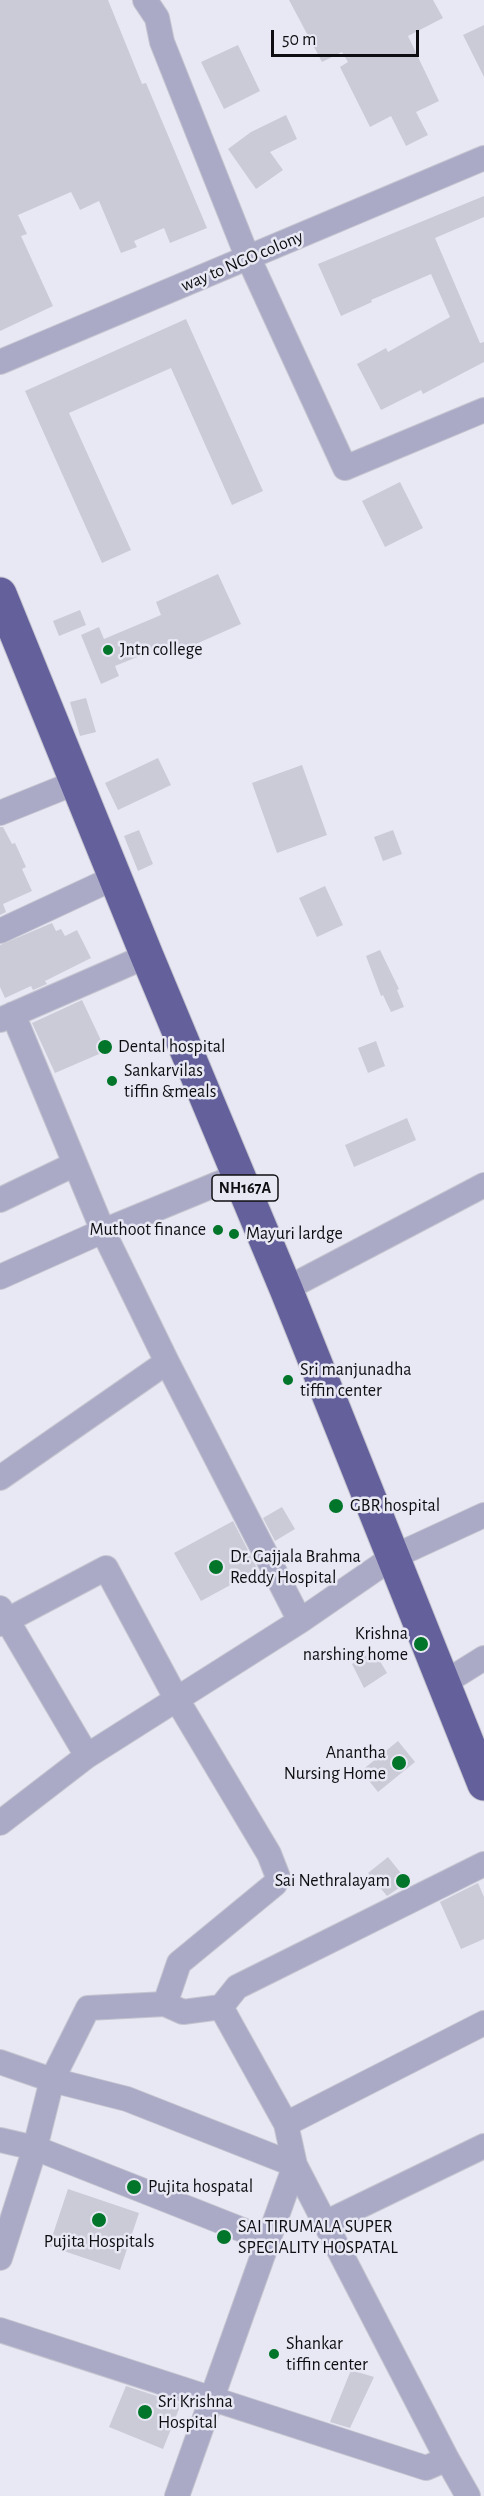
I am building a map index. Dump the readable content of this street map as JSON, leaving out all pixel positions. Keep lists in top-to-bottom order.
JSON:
{
  "streets": {
    "highway": ["NH167A"],
    "street": ["way to NGO colony"]
  },
  "places": [
    "Jntn college",
    "Dental hospital",
    "Sankarvilas tiffin &meals",
    "Muthoot finance",
    "Mayuri lardge",
    "Sri manjunadha tiffin center",
    "GBR hospital",
    "Dr. Gajjala Brahma Reddy Hospital",
    "Krishna narshing home",
    "Anantha Nursing Home",
    "Sai Nethralayam",
    "Pujita hospatal",
    "Pujita Hospitals",
    "SAI TIRUMALA SUPER SPECIALITY HOSPATAL",
    "Shankar tiffin center",
    "Sri Krishna Hospital"
  ],
  "scale_bar": "50 m"
}
